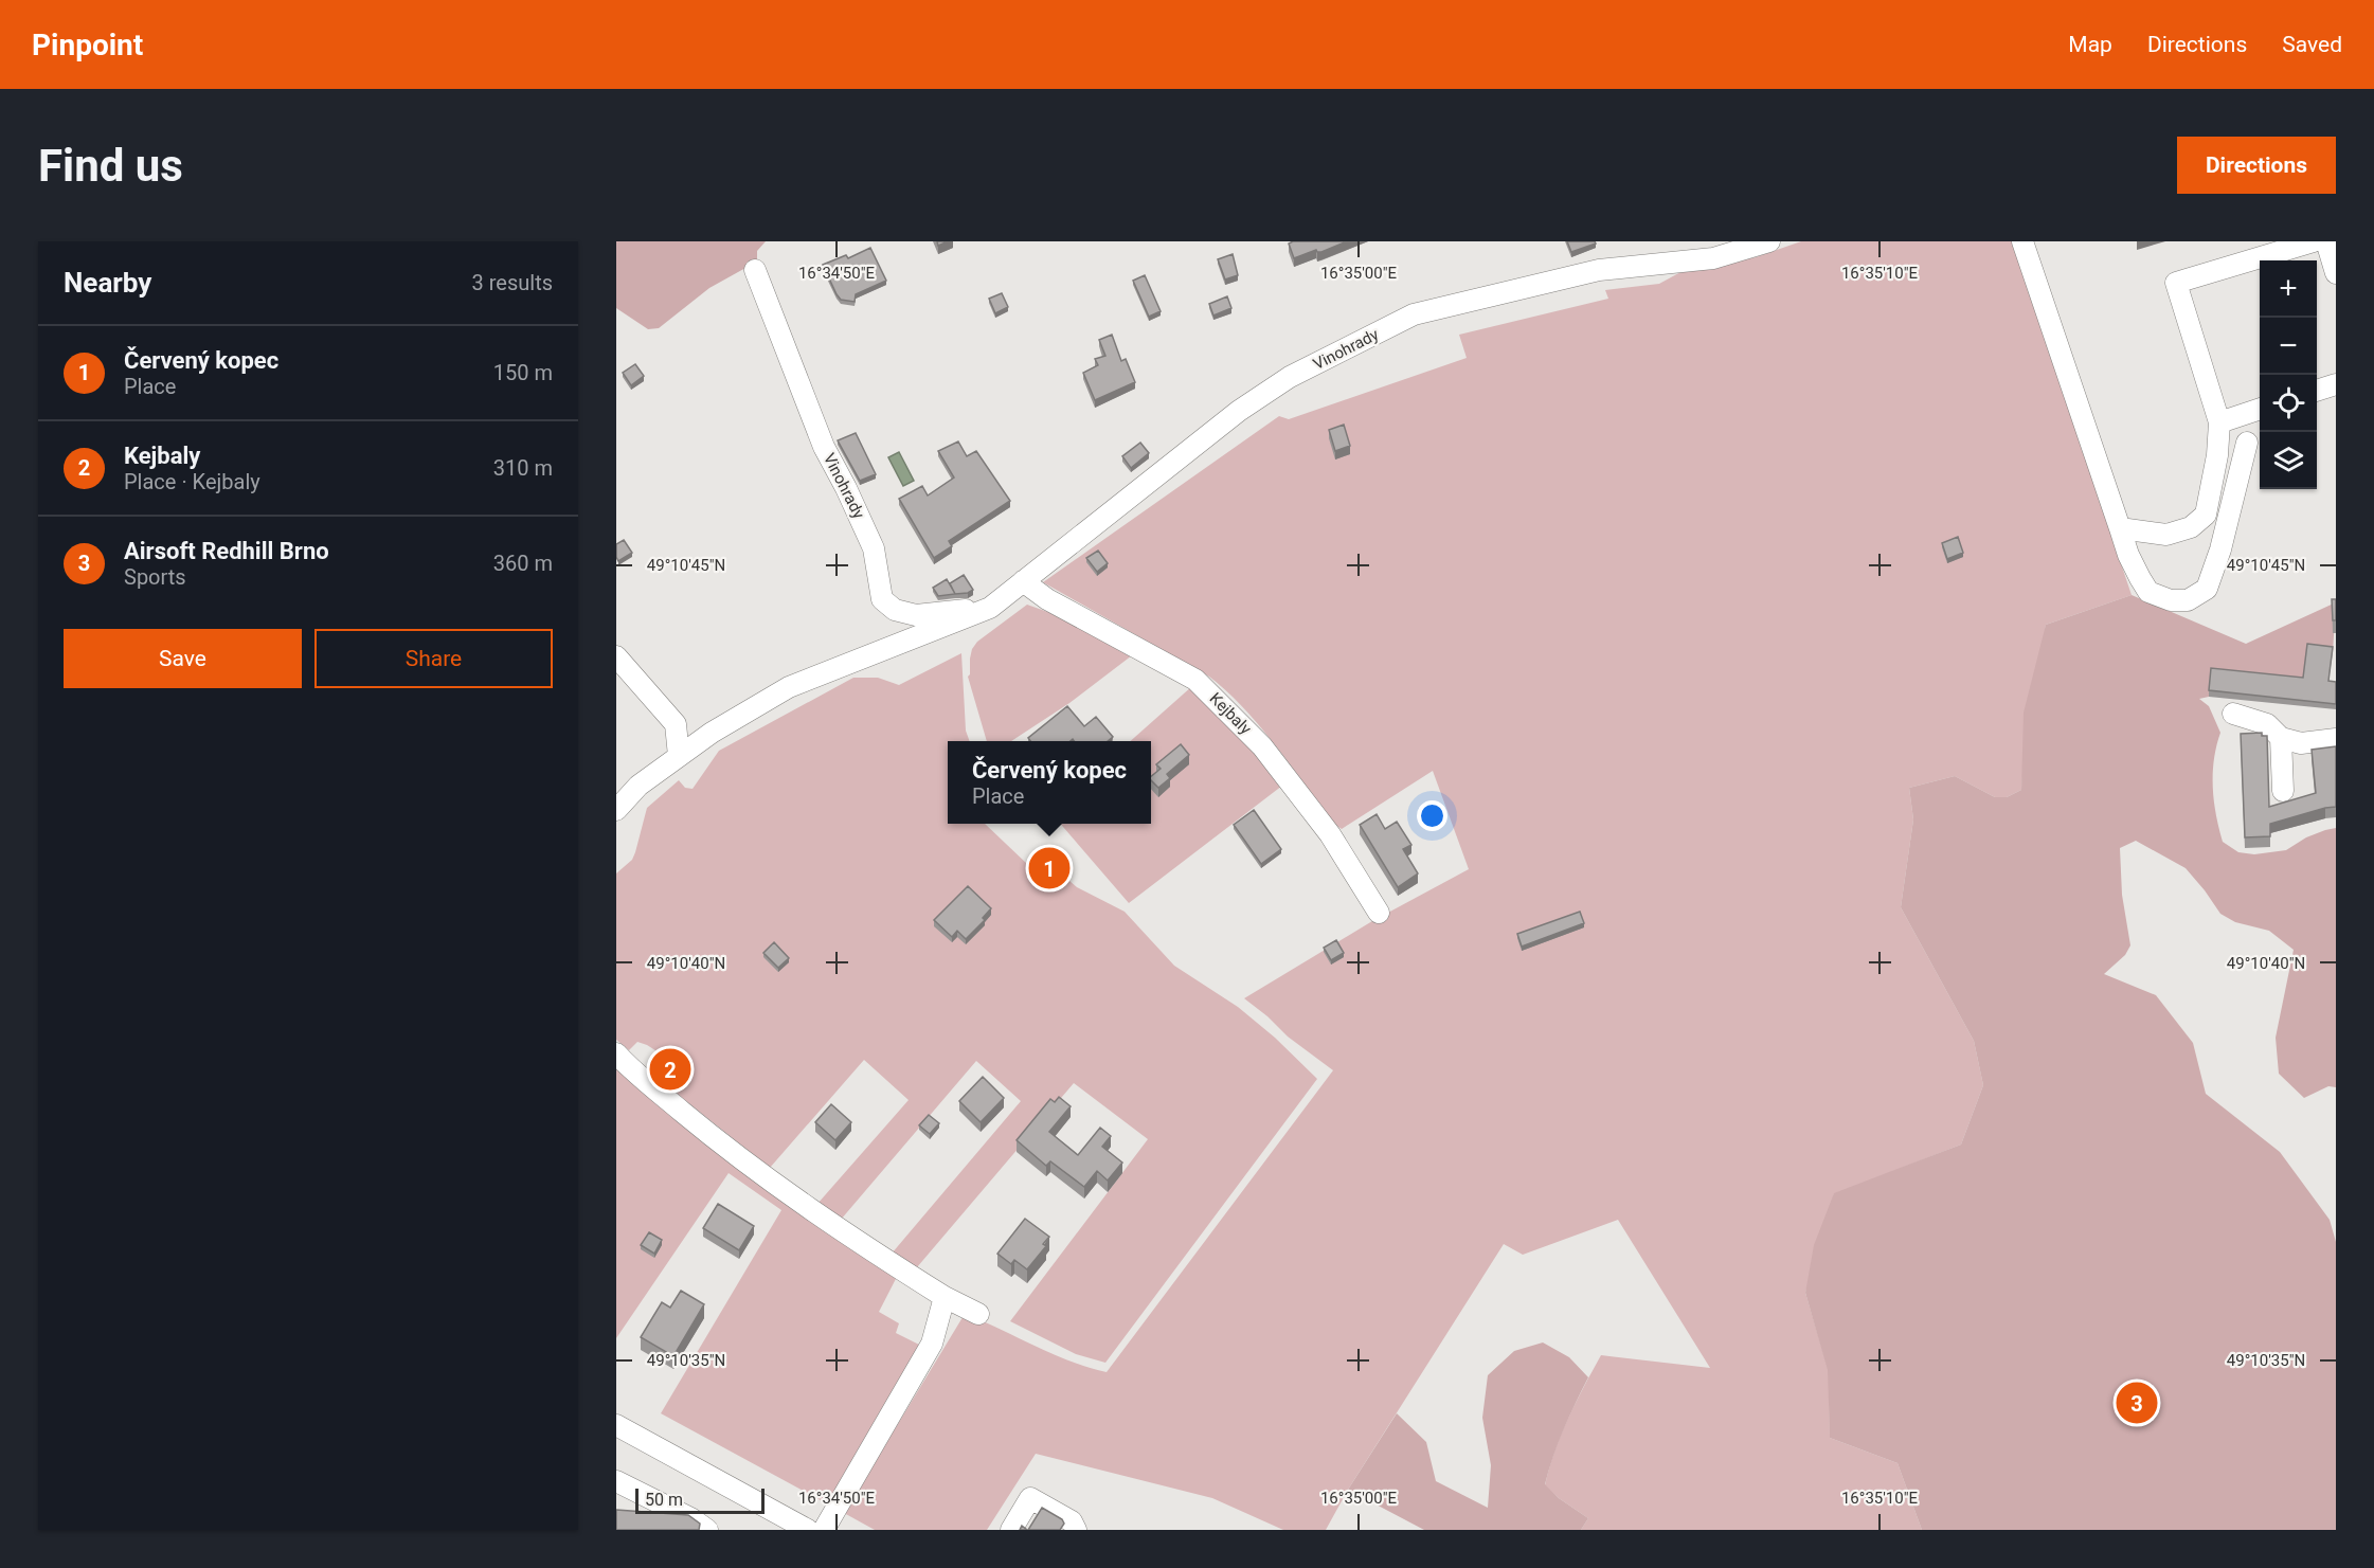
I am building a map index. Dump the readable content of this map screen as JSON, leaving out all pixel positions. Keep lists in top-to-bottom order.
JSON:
{
  "streets": {
    "street": ["Vinohrady", "Kejbaly"]
  },
  "crossings": [
    ["Vinohrady", "Kejbaly"]
  ],
  "scale_bar": "50 m",
  "page": {
    "header": "Pinpoint",
    "nav": ["Map", "Directions", "Saved"],
    "buttons": [
      "Directions",
      ["Save", "Share"]
    ],
    "title": "Find us",
    "heading": ["Nearby", "3 results"],
    "map_buttons": ["+", "−"],
    "list": [
      {
        "mark": "1",
        "name": "Červený kopec",
        "note": "Place",
        "value": "150 m"
      },
      {
        "mark": "2",
        "name": "Kejbaly",
        "note": "Place · Kejbaly",
        "value": "310 m"
      },
      {
        "mark": "3",
        "name": "Airsoft Redhill Brno",
        "note": "Sports",
        "value": "360 m"
      }
    ],
    "popup": ["Červený kopec", "Place"],
    "pins": ["1", "2", "3"],
    "scale": "50 m"
  },
  "coordinates": [
    "16°34'50\"E",
    "16°35'00\"E",
    "16°35'10\"E",
    "49°10'45\"N",
    "49°10'40\"N",
    "49°10'35\"N"
  ]
}
